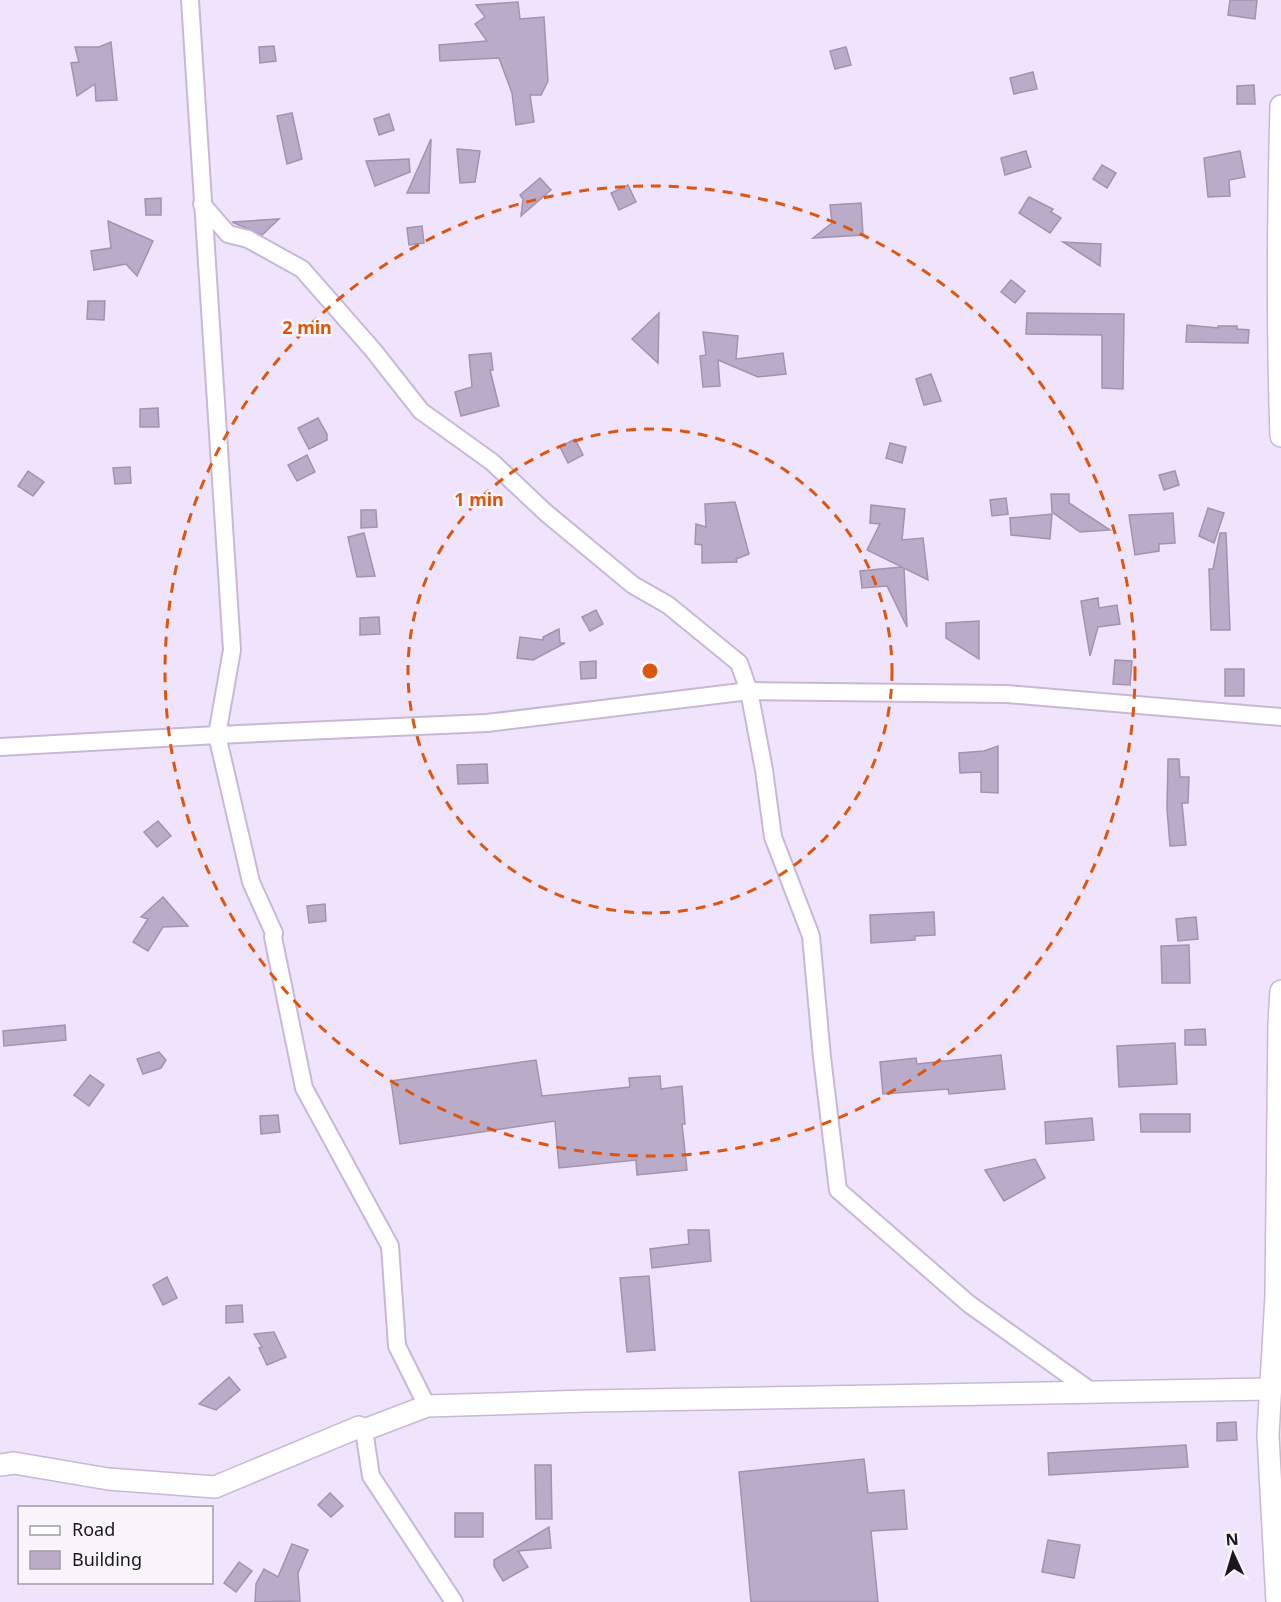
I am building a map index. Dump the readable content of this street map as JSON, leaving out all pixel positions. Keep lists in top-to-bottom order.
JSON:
{
  "legend": ["Road", "Building"],
  "north": "top",
  "rings": ["2 min", "1 min"]
}
